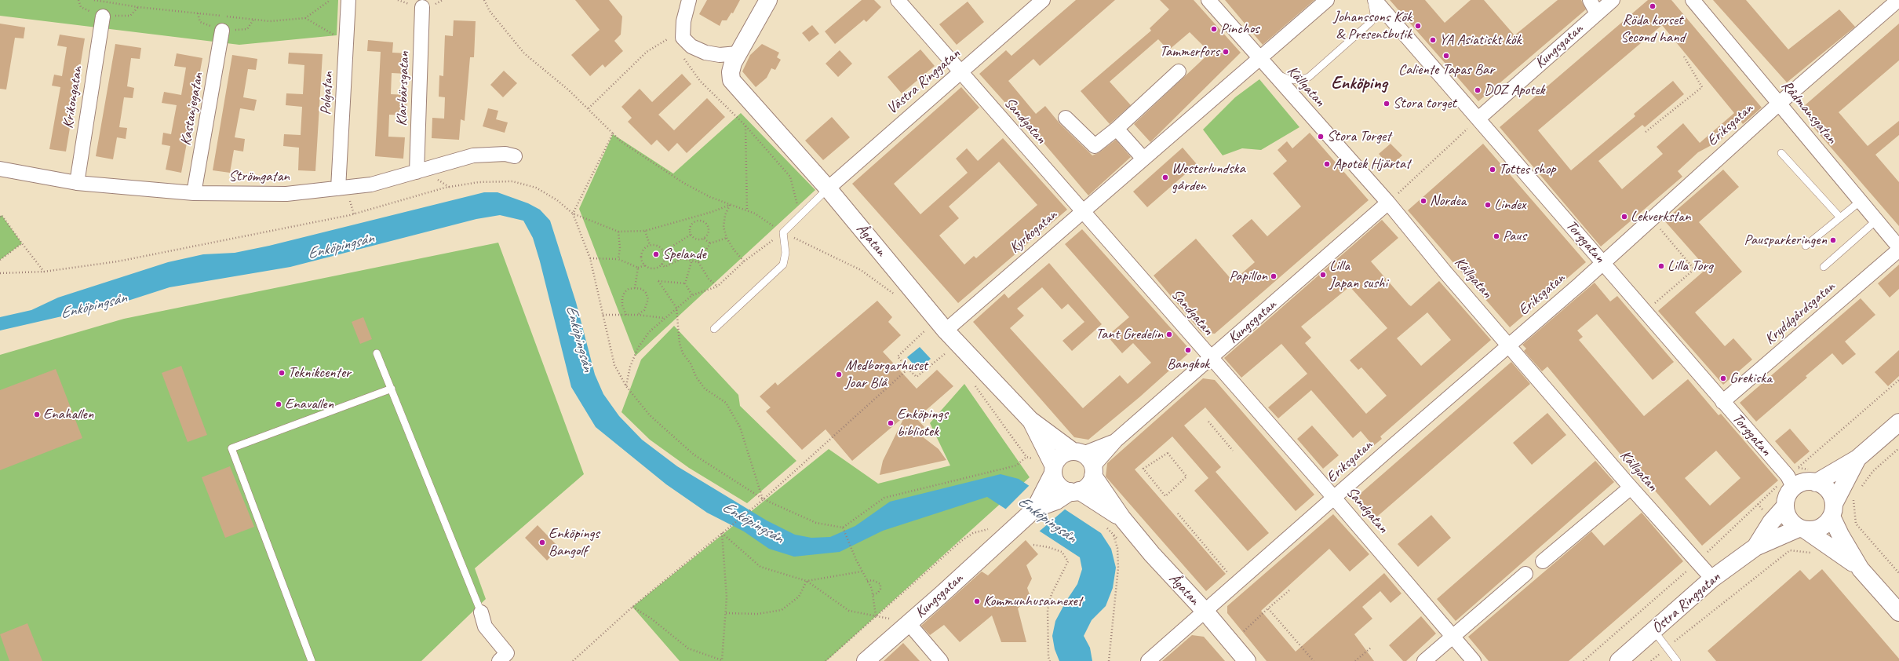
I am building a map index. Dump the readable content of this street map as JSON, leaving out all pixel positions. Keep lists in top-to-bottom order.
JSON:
{
  "streets": {
    "street": [
      "Kungsgatan",
      "Västra Ringgatan",
      "Källgatan",
      "Klarbärsgatan",
      "Polgatan",
      "Krikongatan",
      "Kastanjegatan",
      "Rådmansgatan",
      "Sandgatan",
      "Eriksgatan",
      "Strömgatan",
      "Kyrkogatan",
      "Ågatan",
      "Torggatan",
      "Kryddgårdsgatan",
      "Östra Ringgatan"
    ]
  },
  "crossings": [
    ["Kungsgatan", "Källgatan"],
    ["Kungsgatan", "Sandgatan"],
    ["Kungsgatan", "Ågatan"],
    ["Kungsgatan", "Torggatan"],
    ["Västra Ringgatan", "Sandgatan"],
    ["Västra Ringgatan", "Ågatan"],
    ["Källgatan", "Eriksgatan"],
    ["Källgatan", "Kyrkogatan"],
    ["Källgatan", "Östra Ringgatan"],
    ["Klarbärsgatan", "Strömgatan"],
    ["Polgatan", "Strömgatan"],
    ["Krikongatan", "Strömgatan"],
    ["Kastanjegatan", "Strömgatan"],
    ["Rådmansgatan", "Eriksgatan"],
    ["Sandgatan", "Eriksgatan"],
    ["Sandgatan", "Kyrkogatan"],
    ["Eriksgatan", "Ågatan"],
    ["Eriksgatan", "Torggatan"],
    ["Kyrkogatan", "Ågatan"],
    ["Torggatan", "Kryddgårdsgatan"],
    ["Torggatan", "Östra Ringgatan"]
  ],
  "districts": ["Enköping"],
  "water": ["Enköpingsån"],
  "places": [
    "Röda korset Second hand",
    "Johanssons Kök & Presentbutik",
    "Pinchos",
    "YA Asiatiskt kök",
    "Tammerfors",
    "Caliente Tapas Bar",
    "DOZ Apotek",
    "Stora torget",
    "Stora Torget",
    "Apotek Hjärtat",
    "Tottes shop",
    "Westerlundska gården",
    "Nordea",
    "Lindex",
    "Lekverkstan",
    "Paus",
    "Pausparkeringen",
    "Spelande",
    "Lilla Torg",
    "Lilla Japan sushi",
    "Papillon",
    "Tant Gredelin",
    "Bangkok",
    "Teknikcenter",
    "Medborgarhuset Joar Blå",
    "Grekiska",
    "Enavallen",
    "Enahallen",
    "Enköpings bibliotek",
    "Enköpings Bangolf",
    "Kommunhusannexet"
  ]
}
